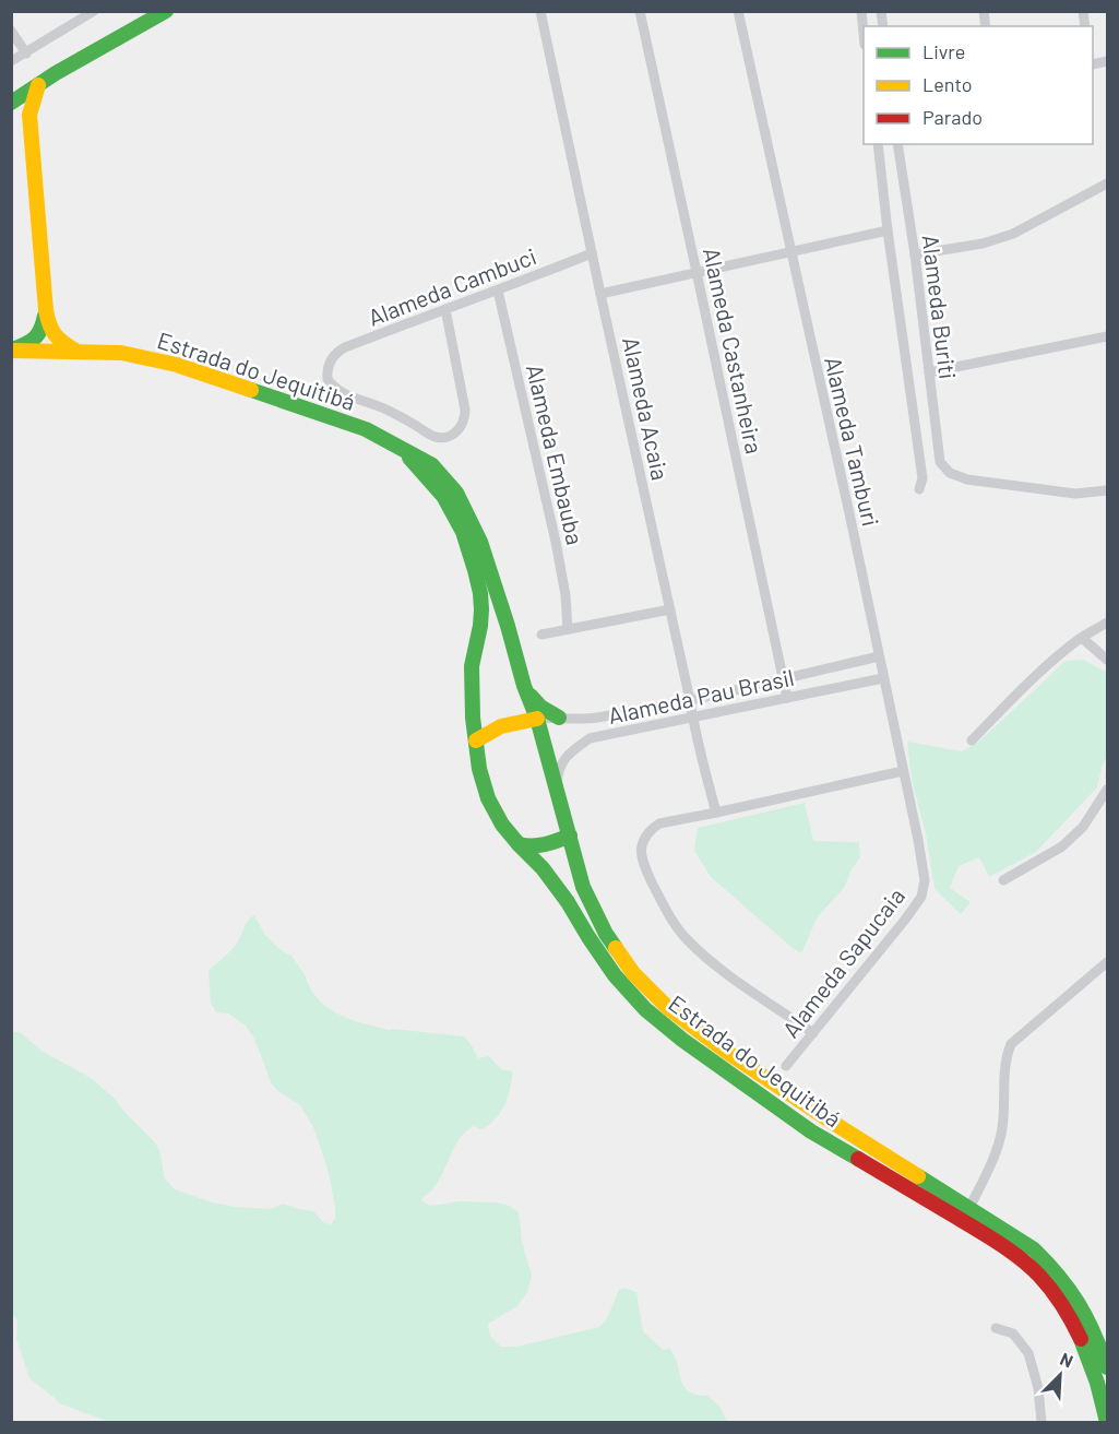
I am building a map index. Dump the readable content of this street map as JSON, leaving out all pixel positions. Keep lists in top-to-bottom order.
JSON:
{
  "streets": {
    "main road": ["Estrada do Jequitibá"],
    "street": [
      "Alameda Cambuci",
      "Alameda Buriti",
      "Alameda Castanheira",
      "Alameda Acaia",
      "Alameda Tamburi",
      "Alameda Embauba",
      "Alameda Pau Brasil",
      "Alameda Sapucaia"
    ]
  },
  "crossings": [
    ["Alameda Cambuci", "Alameda Acaia"],
    ["Alameda Cambuci", "Alameda Embauba"],
    ["Alameda Castanheira", "Alameda Pau Brasil"],
    ["Estrada do Jequitibá", "Alameda Pau Brasil"],
    ["Alameda Acaia", "Alameda Pau Brasil"],
    ["Alameda Tamburi", "Alameda Pau Brasil"],
    ["Alameda Tamburi", "Alameda Sapucaia"]
  ],
  "legend": ["Livre", "Lento", "Parado"],
  "north": "top right"
}
